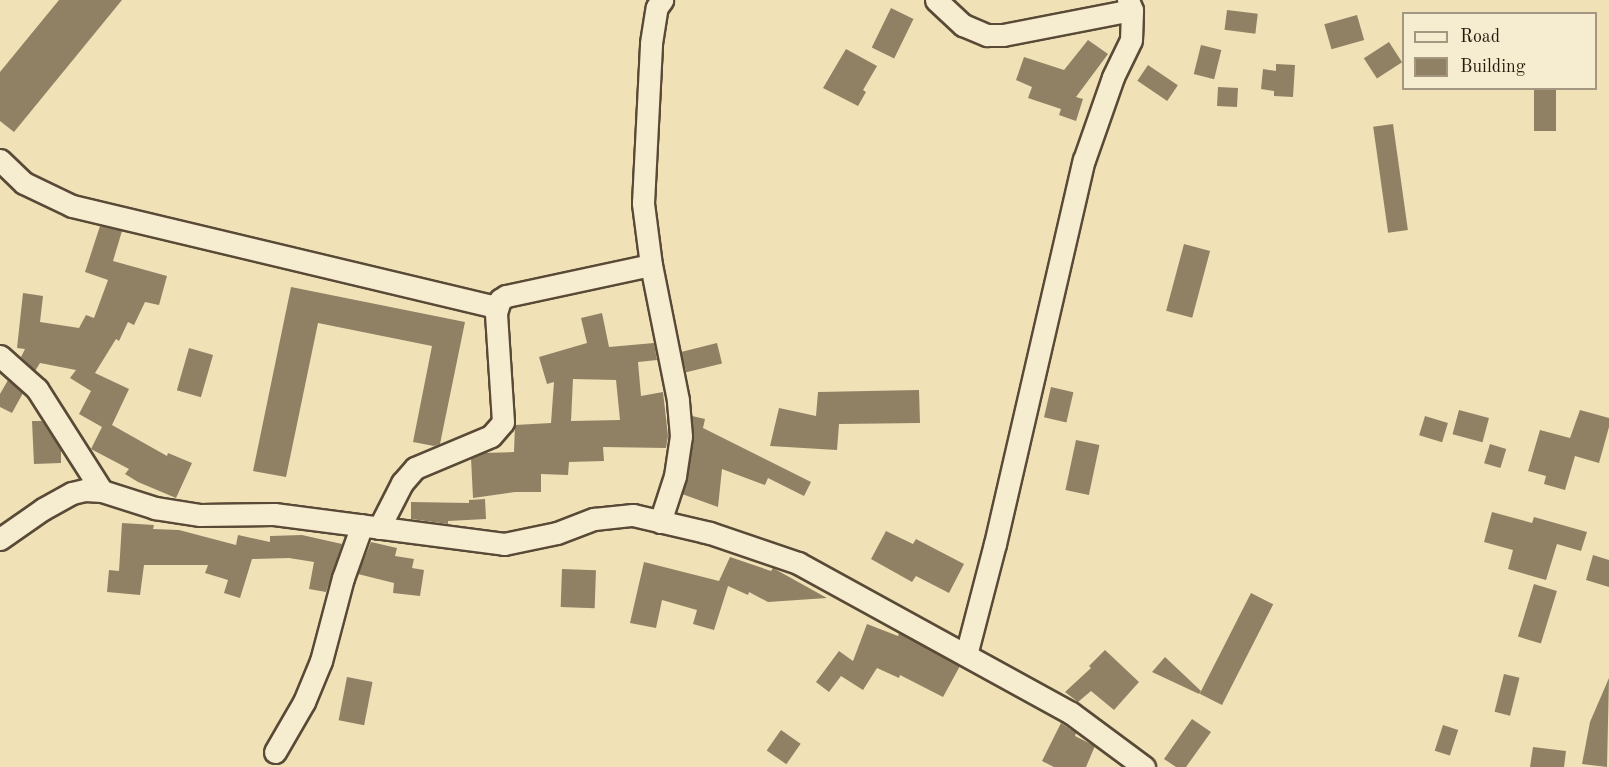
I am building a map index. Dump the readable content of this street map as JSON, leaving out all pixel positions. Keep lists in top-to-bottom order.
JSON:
{
  "legend": ["Road", "Building"]
}
